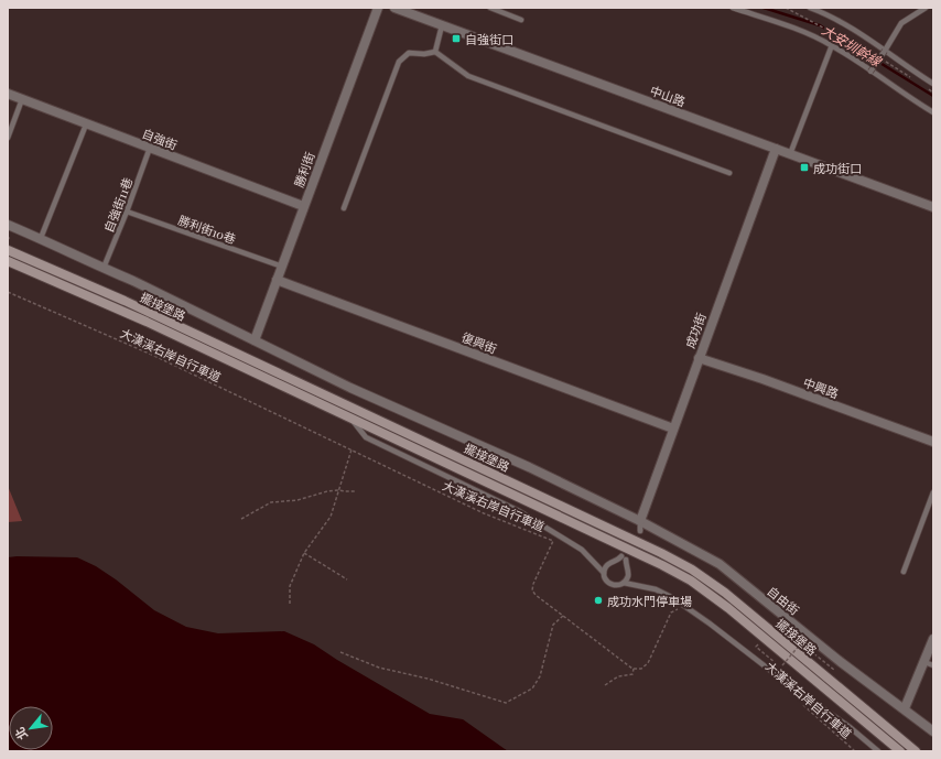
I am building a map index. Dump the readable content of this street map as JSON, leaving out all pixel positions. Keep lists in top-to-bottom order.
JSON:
{
  "streets": {
    "street": [
      "中山路",
      "自強街",
      "勝利街",
      "擺接堡路",
      "成功街",
      "復興街",
      "中興路",
      "自由街"
    ],
    "lane": ["自強街11巷", "勝利街10巷"],
    "path": ["大漢溪右岸自行車道"]
  },
  "crossings": [
    ["中山路", "成功街"],
    ["自強街", "勝利街"],
    ["自強街", "自強街11巷"],
    ["勝利街", "勝利街10巷"],
    ["勝利街", "復興街"],
    ["勝利街", "自由街"],
    ["自強街11巷", "勝利街10巷"],
    ["自強街11巷", "自由街"],
    ["成功街", "復興街"],
    ["成功街", "中興路"],
    ["成功街", "自由街"]
  ],
  "water": ["大安圳幹線"],
  "places": {
    "transit": ["自強街口", "成功街口"],
    "other": ["成功水門停車場"]
  },
  "north": "bottom left"
}
